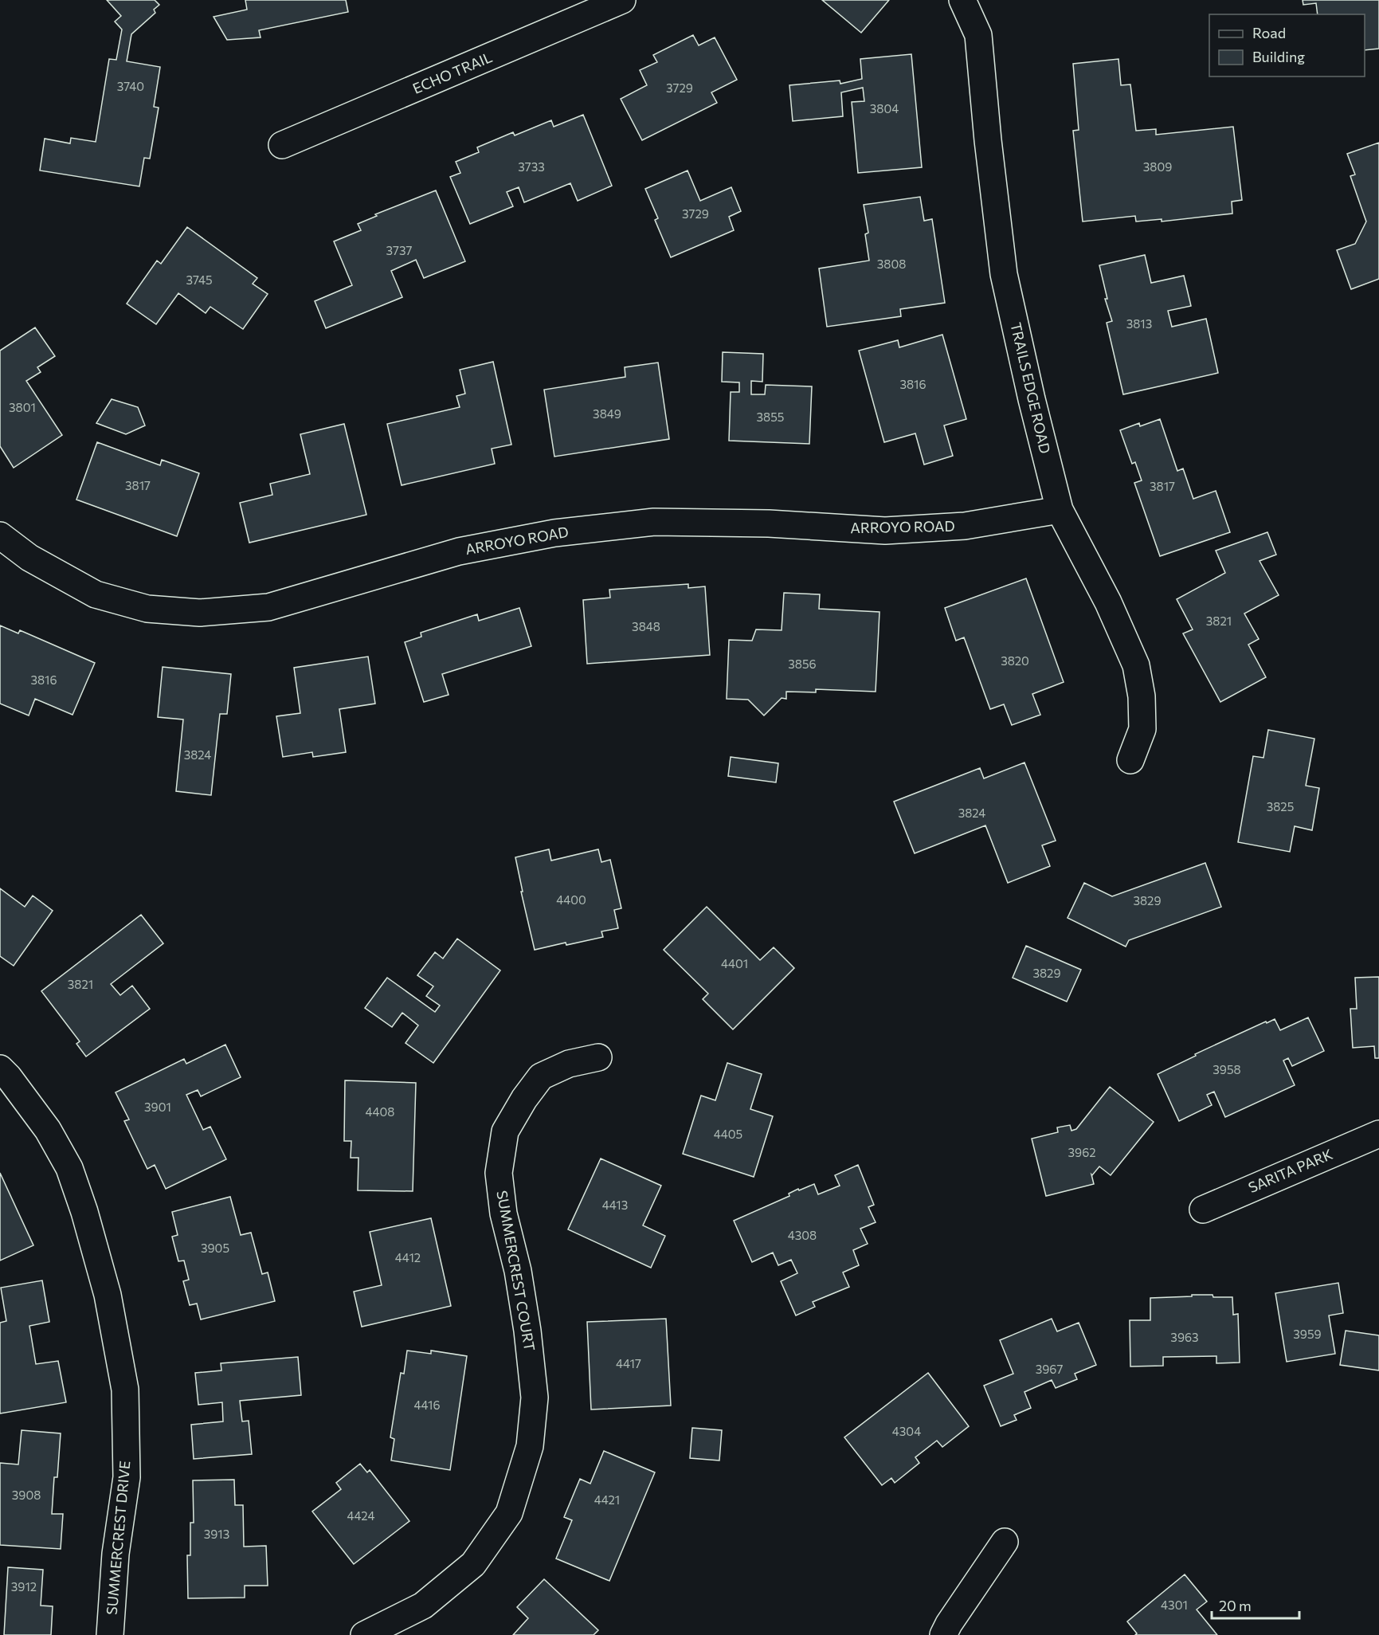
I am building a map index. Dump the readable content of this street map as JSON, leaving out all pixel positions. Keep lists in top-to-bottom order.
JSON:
{
  "streets": {
    "street": [
      "ECHO TRAIL",
      "TRAILS EDGE ROAD",
      "ARROYO ROAD",
      "SARITA PARK",
      "SUMMERCREST COURT",
      "SUMMERCREST DRIVE"
    ]
  },
  "crossings": [
    ["TRAILS EDGE ROAD", "ARROYO ROAD"]
  ],
  "house_numbers": [
    "3740",
    "3729",
    "3804",
    "3733",
    "3809",
    "3729",
    "3737",
    "3808",
    "3745",
    "3813",
    "3816",
    "3801",
    "3849",
    "3855",
    "3817",
    "3817",
    "3821",
    "3848",
    "3820",
    "3856",
    "3816",
    "3824",
    "3825",
    "3824",
    "4400",
    "3829",
    "4401",
    "3829",
    "3821",
    "3958",
    "3901",
    "4408",
    "4405",
    "3962",
    "4413",
    "4308",
    "3905",
    "4412",
    "3959",
    "3963",
    "4417",
    "3967",
    "4416",
    "4304",
    "3908",
    "4421",
    "4424",
    "3913",
    "3912",
    "4301"
  ],
  "legend": ["Road", "Building"],
  "scale_bar": "20 m"
}
